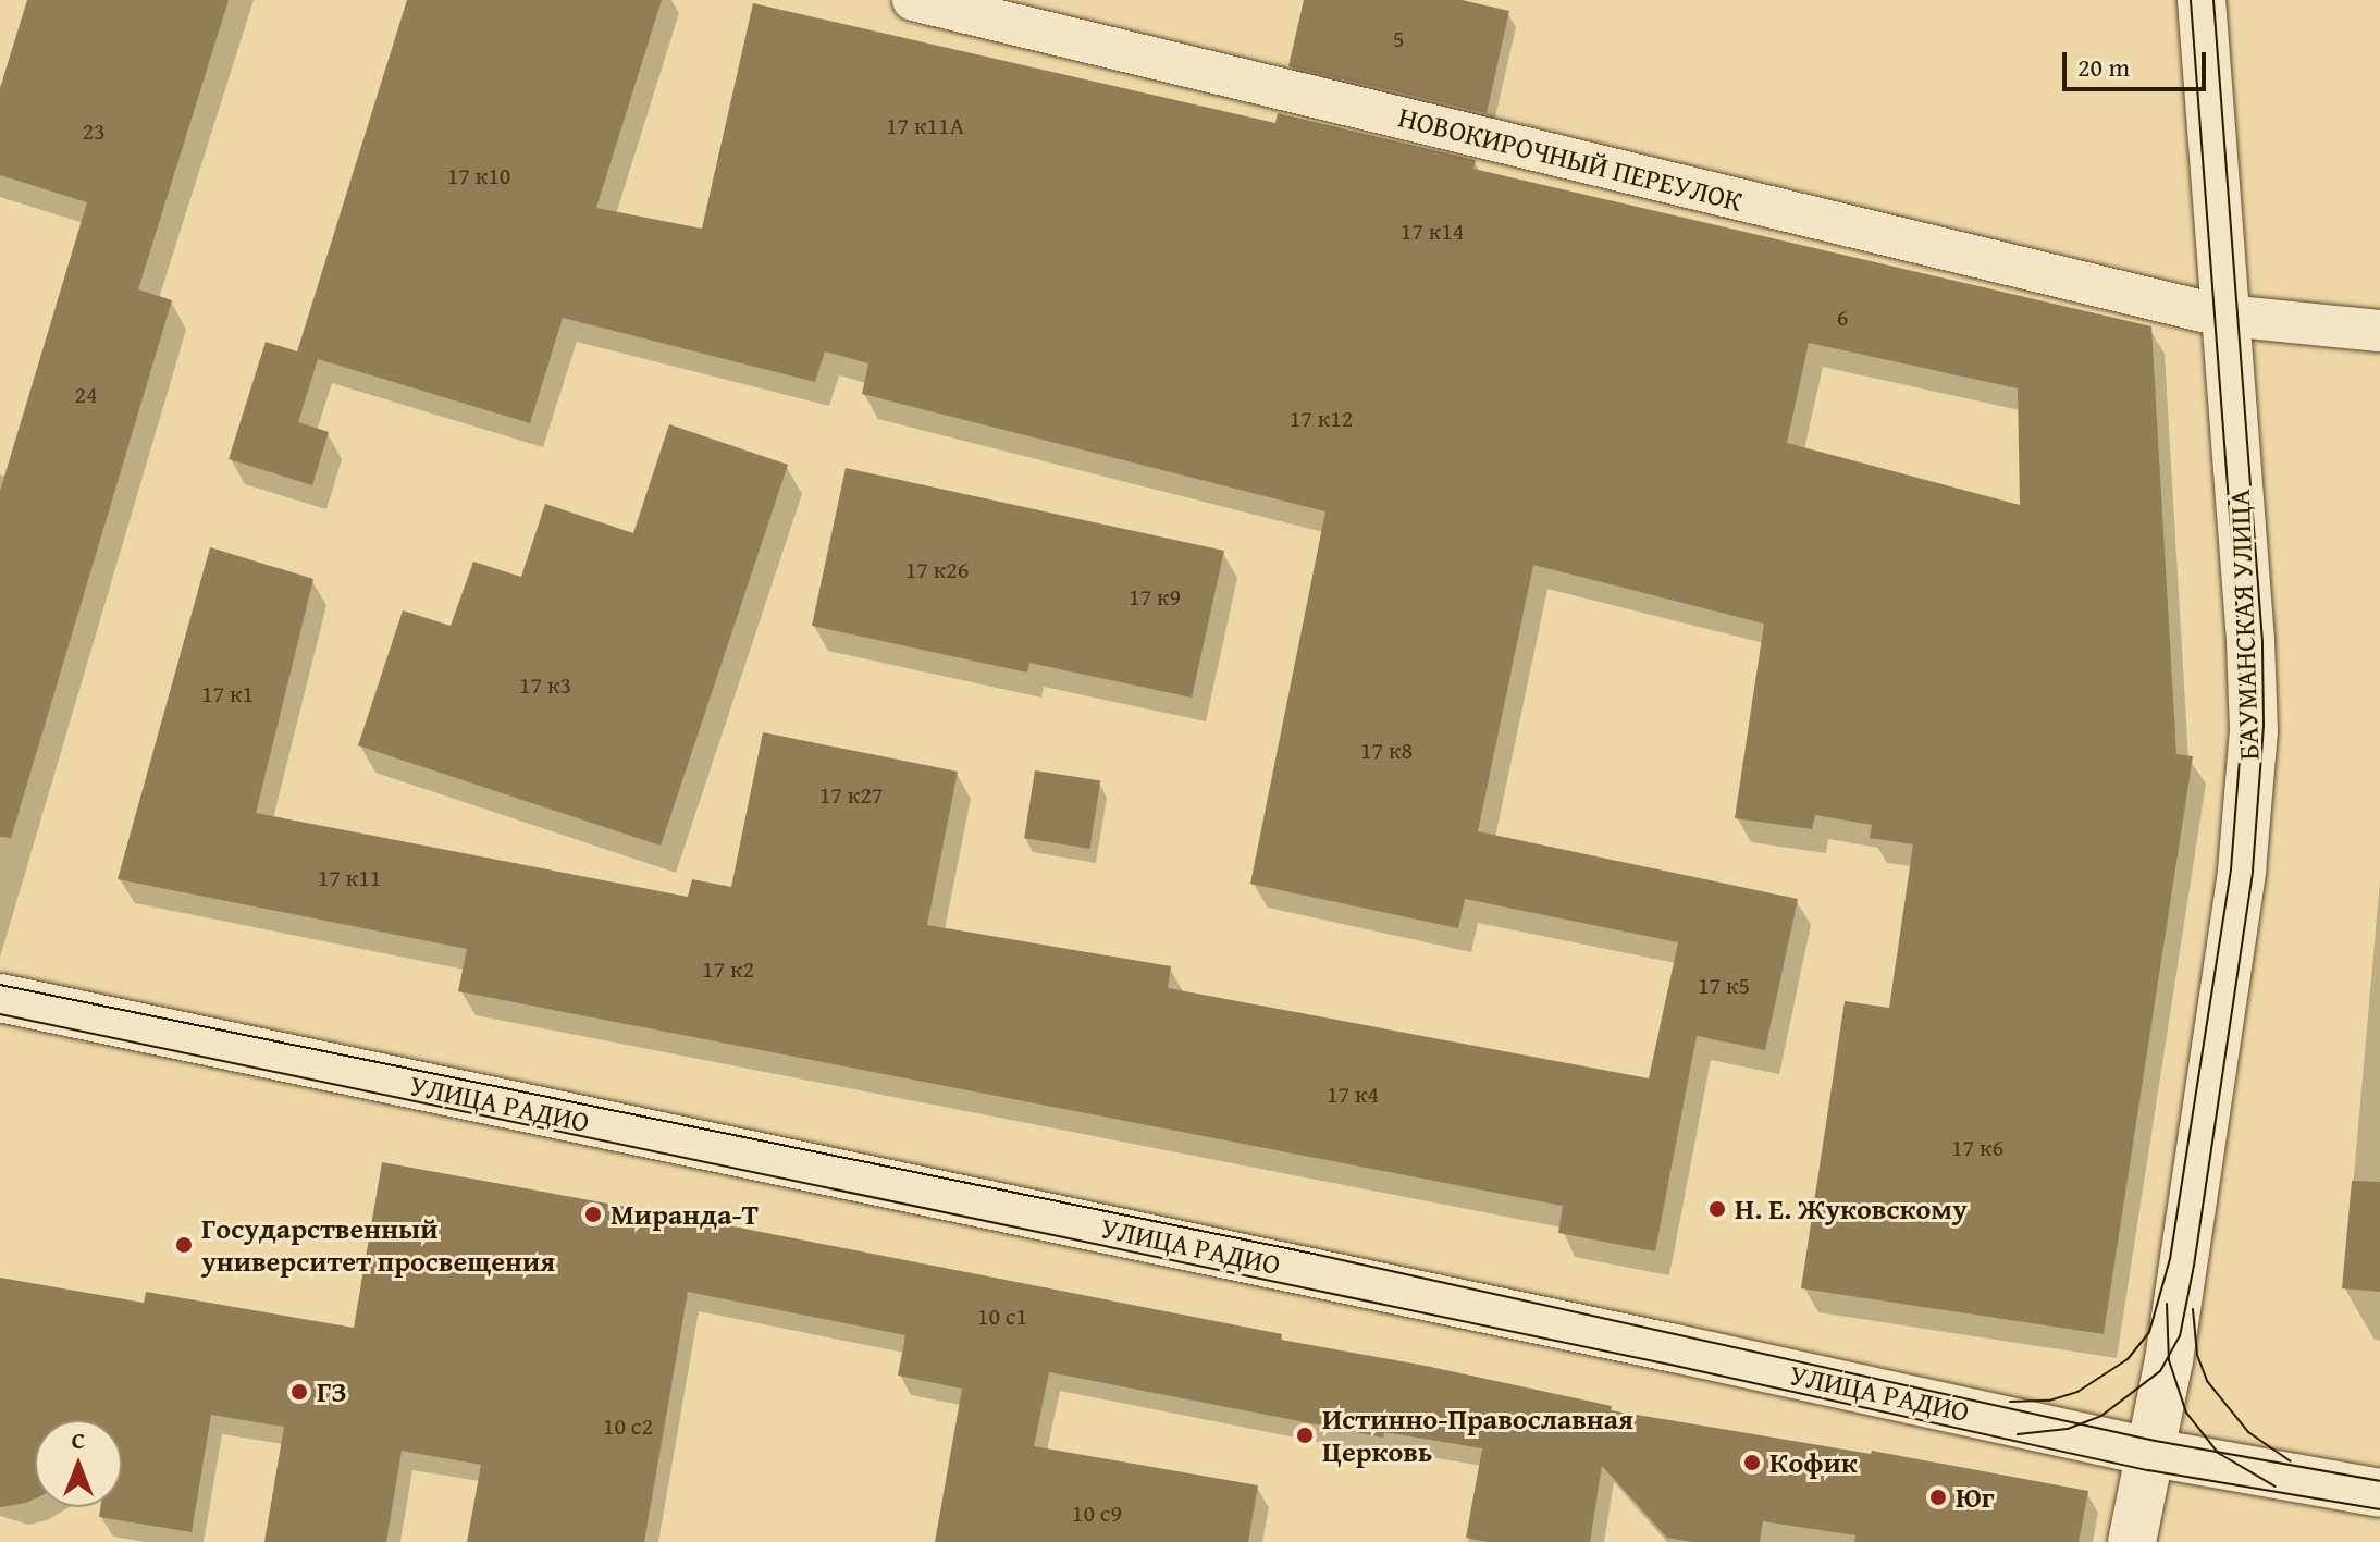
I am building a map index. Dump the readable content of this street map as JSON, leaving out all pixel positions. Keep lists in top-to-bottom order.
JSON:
{
  "streets": {
    "street": ["НОВОКИРОЧНЫЙ ПЕРЕУЛОК", "БАУМАНСКАЯ УЛИЦА", "УЛИЦА РАДИО"]
  },
  "crossings": [
    ["НОВОКИРОЧНЫЙ ПЕРЕУЛОК", "БАУМАНСКАЯ УЛИЦА"],
    ["БАУМАНСКАЯ УЛИЦА", "УЛИЦА РАДИО"]
  ],
  "places": [
    "Н. Е. Жуковскому",
    "Миранда-Т",
    "Государственный университет просвещения",
    "ГЗ",
    "Истинно-Православная Церковь",
    "Кофик",
    "Юг"
  ],
  "house_numbers": [
    "5",
    "17 к11А",
    "23",
    "17 к10",
    "17 к14",
    "6",
    "24",
    "17 к12",
    "17 к26",
    "17 к9",
    "17 к3",
    "17 к1",
    "17 к8",
    "17 к27",
    "17 к11",
    "17 к2",
    "17 к5",
    "17 к4",
    "17 к6",
    "10 с1",
    "10 с2",
    "10 с9"
  ],
  "scale_bar": "20 m",
  "north": "top"
}
